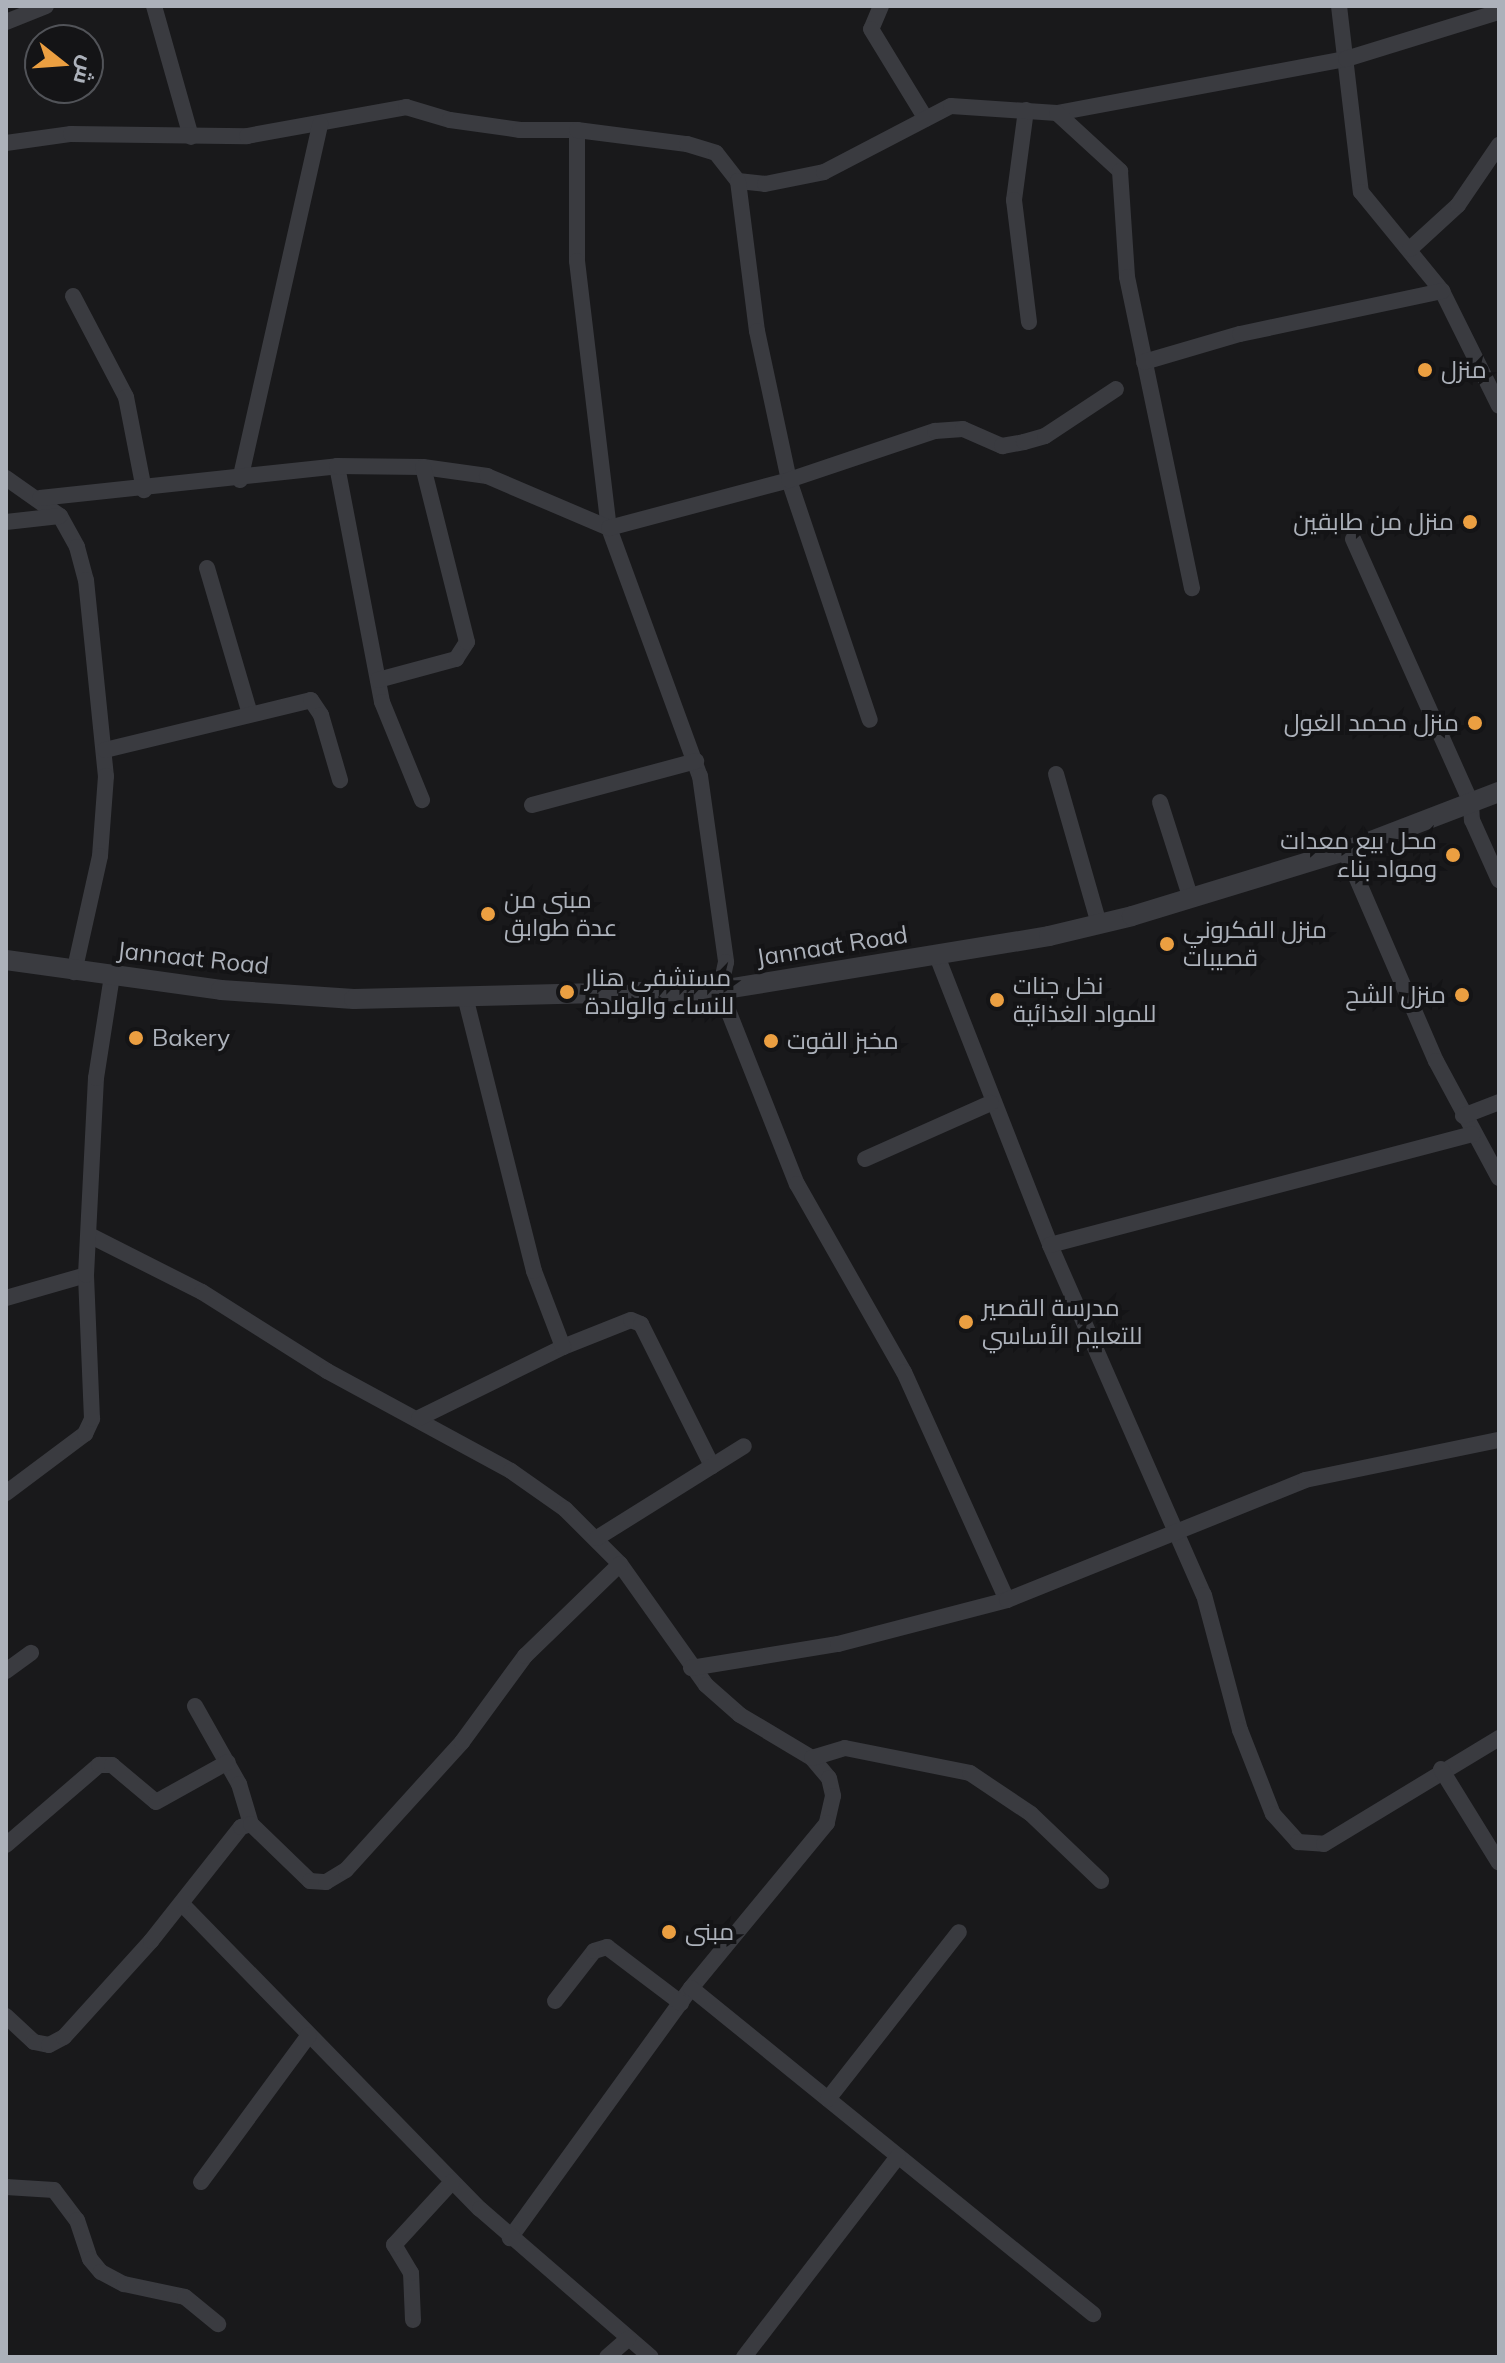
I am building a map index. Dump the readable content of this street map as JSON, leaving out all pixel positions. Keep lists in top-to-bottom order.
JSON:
{
  "streets": {
    "street": ["Jannaat Road"]
  },
  "places": [
    "منزل",
    "منزل من طابقين",
    "منزل محمد الغول",
    "محل بيع معدات ومواد بناء",
    "مبنى من عدة طوابق",
    "منزل الفكروني قصيبات",
    "مستشفى هنار للنساء والولادة",
    "منزل الشح",
    "نخل جنات للمواد الغذائية",
    "Bakery",
    "مخبز القوت",
    "مدرسة القصير للتعليم الأساسي",
    "مبنى"
  ],
  "north": "right"
}
